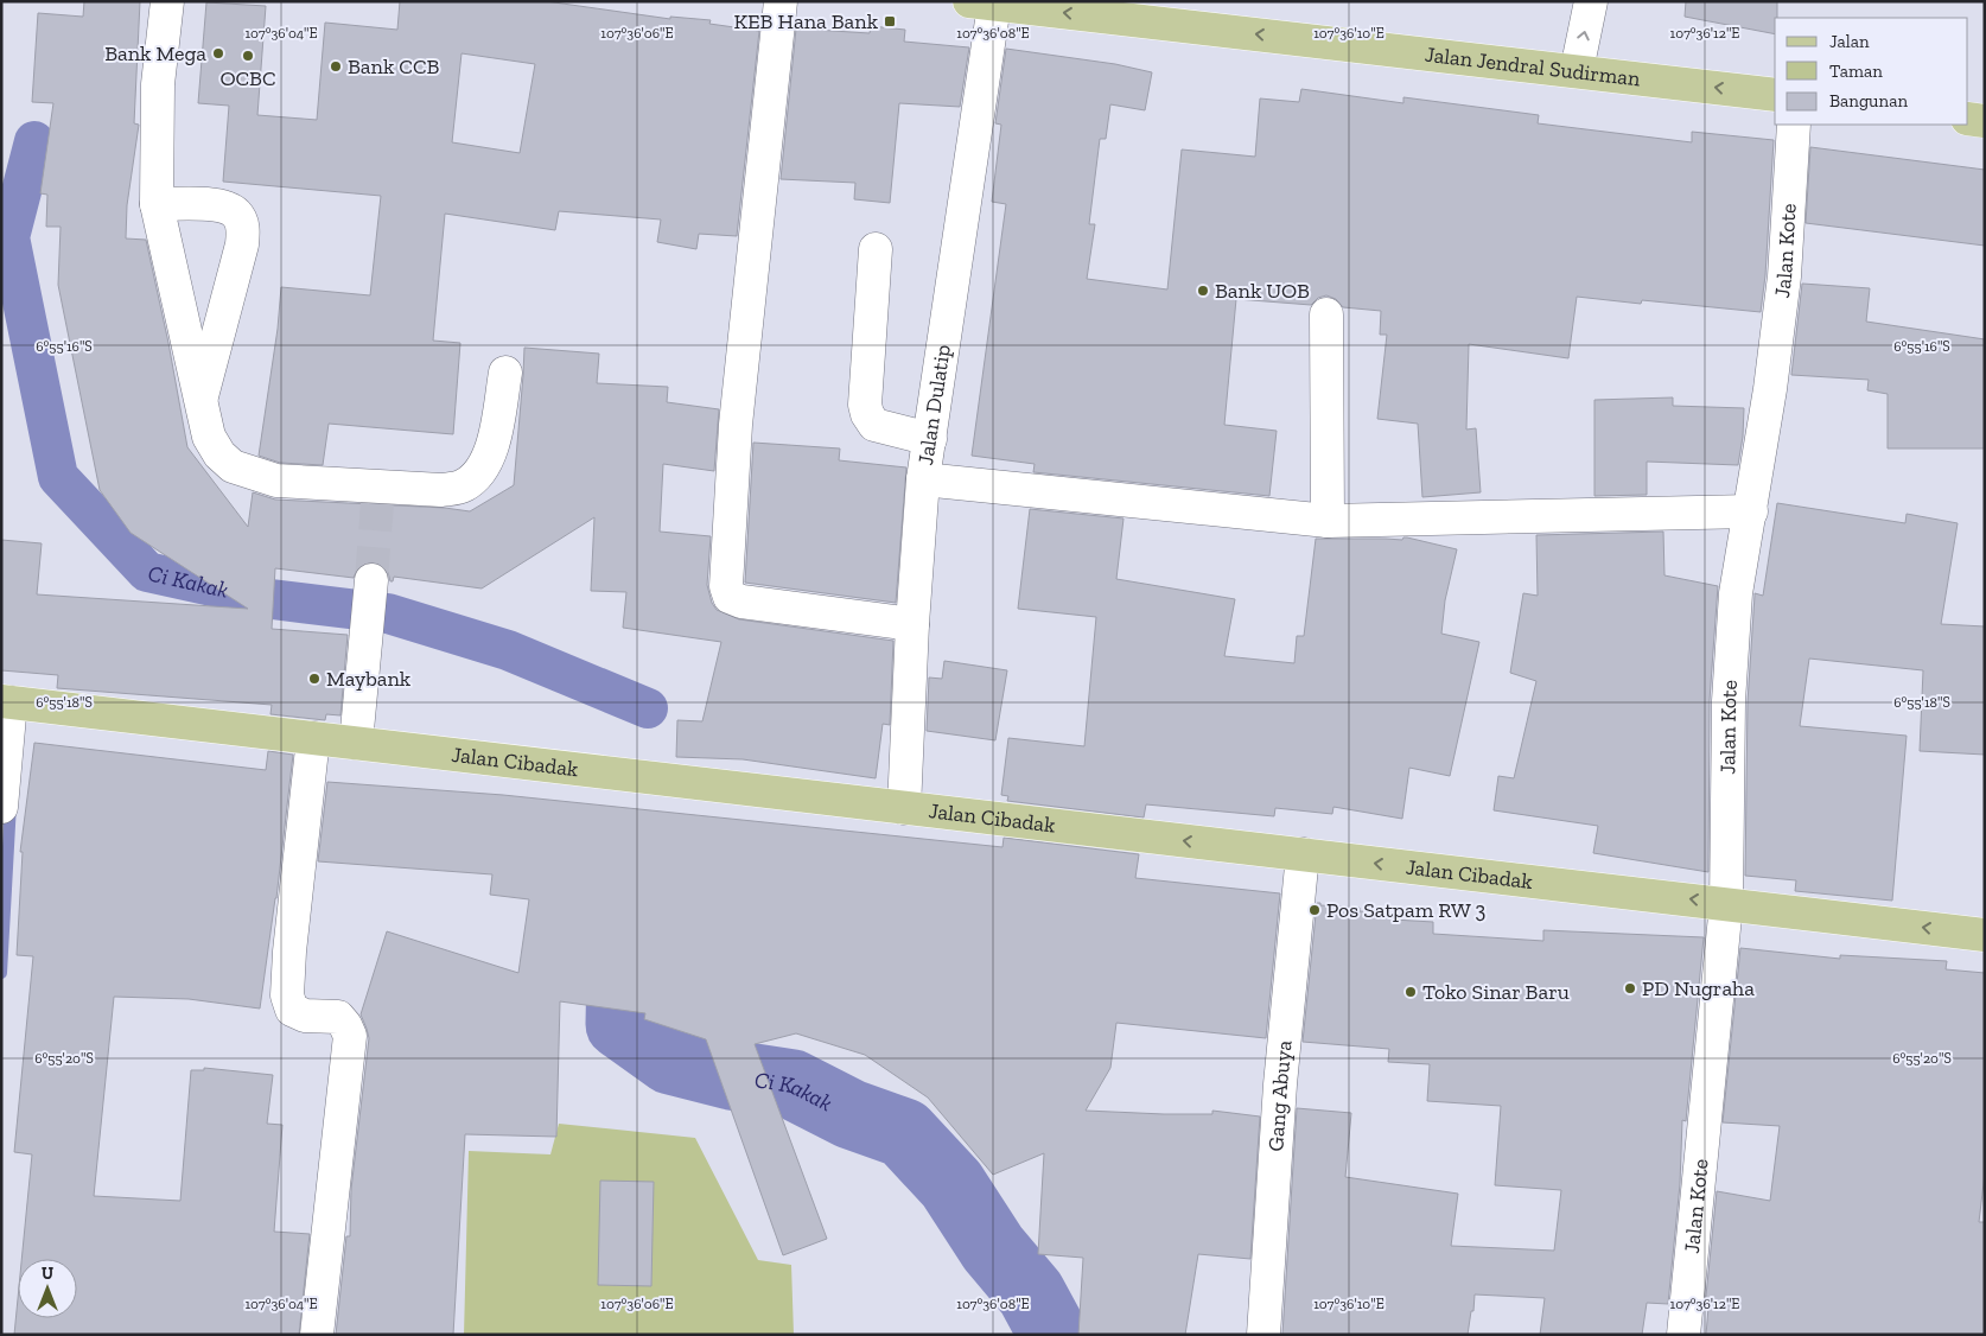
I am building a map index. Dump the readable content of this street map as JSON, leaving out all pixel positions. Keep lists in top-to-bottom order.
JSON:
{
  "streets": {
    "main road": ["Jalan Jendral Sudirman", "Jalan Cibadak"],
    "street": ["Jalan Kote", "Jalan Dulatip", "Gang Abuya"]
  },
  "crossings": [
    ["Jalan Jendral Sudirman", "Jalan Dulatip"],
    ["Jalan Kote", "Jalan Cibadak"],
    ["Jalan Dulatip", "Jalan Cibadak"],
    ["Jalan Cibadak", "Gang Abuya"]
  ],
  "one_way": ["Jalan Jendral Sudirman", "Jalan Cibadak"],
  "water": ["Ci Kakak"],
  "places": {
    "transit": ["KEB Hana Bank"],
    "other": [
      "Bank Mega",
      "OCBC",
      "Bank CCB",
      "Bank UOB",
      "Maybank",
      "Pos Satpam RW 3",
      "PD Nugraha",
      "Toko Sinar Baru"
    ]
  },
  "legend": ["Jalan", "Taman", "Bangunan"],
  "north": "top",
  "coordinates": [
    "107°36'04\"E",
    "107°36'06\"E",
    "107°36'08\"E",
    "107°36'10\"E",
    "107°36'12\"E",
    "6°55'16\"S",
    "6°55'18\"S",
    "6°55'20\"S"
  ]
}
